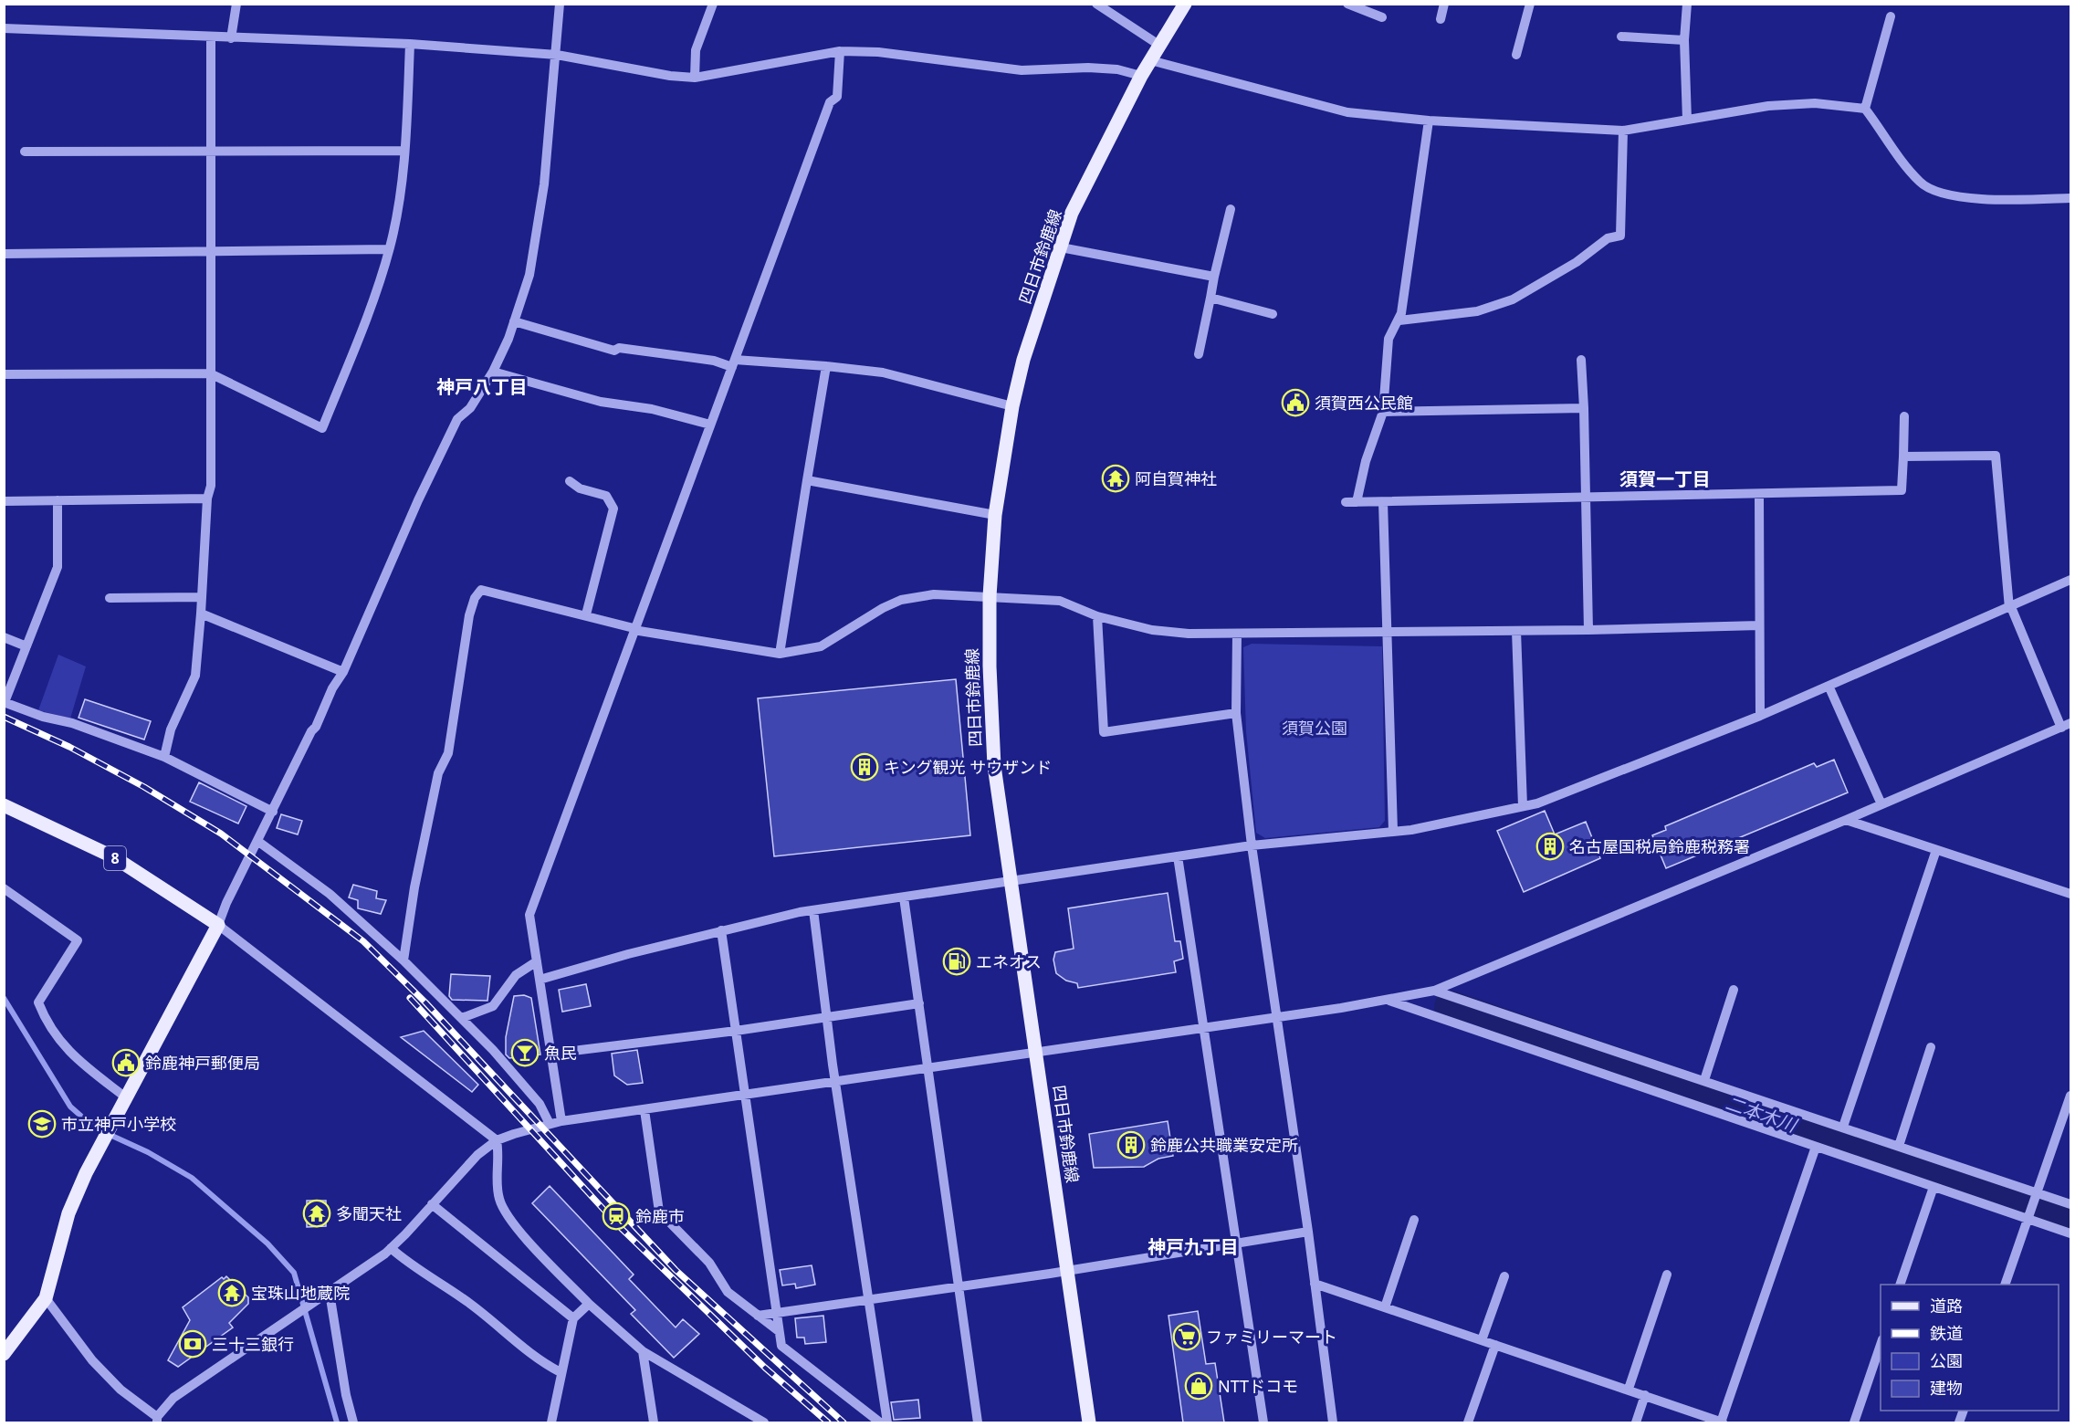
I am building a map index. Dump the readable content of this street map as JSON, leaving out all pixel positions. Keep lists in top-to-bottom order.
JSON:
{
  "streets": {
    "main road": ["四日市鈴鹿線", "8"]
  },
  "districts": ["神戸八丁目", "須賀一丁目", "神戸九丁目"],
  "water": ["二本木川"],
  "parks": ["須賀公園"],
  "places": {
    "public building": ["須賀西公民館", "鈴鹿神戸郵便局"],
    "temple": ["阿自賀神社", "多聞天社", "宝珠山地蔵院"],
    "building": ["キング観光 サウザンド", "名古屋国税局鈴鹿税務署", "鈴鹿公共職業安定所"],
    "fuel station": ["エネオス"],
    "bar": ["魚民"],
    "school or university": ["市立神戸小学校"],
    "station": ["鈴鹿市"],
    "supermarket": ["ファミリーマート"],
    "bank": ["三十三銀行"],
    "shop": ["NTTドコモ"]
  },
  "legend": [
    "道路",
    "鉄道",
    "公園",
    "建物"
  ]
}
